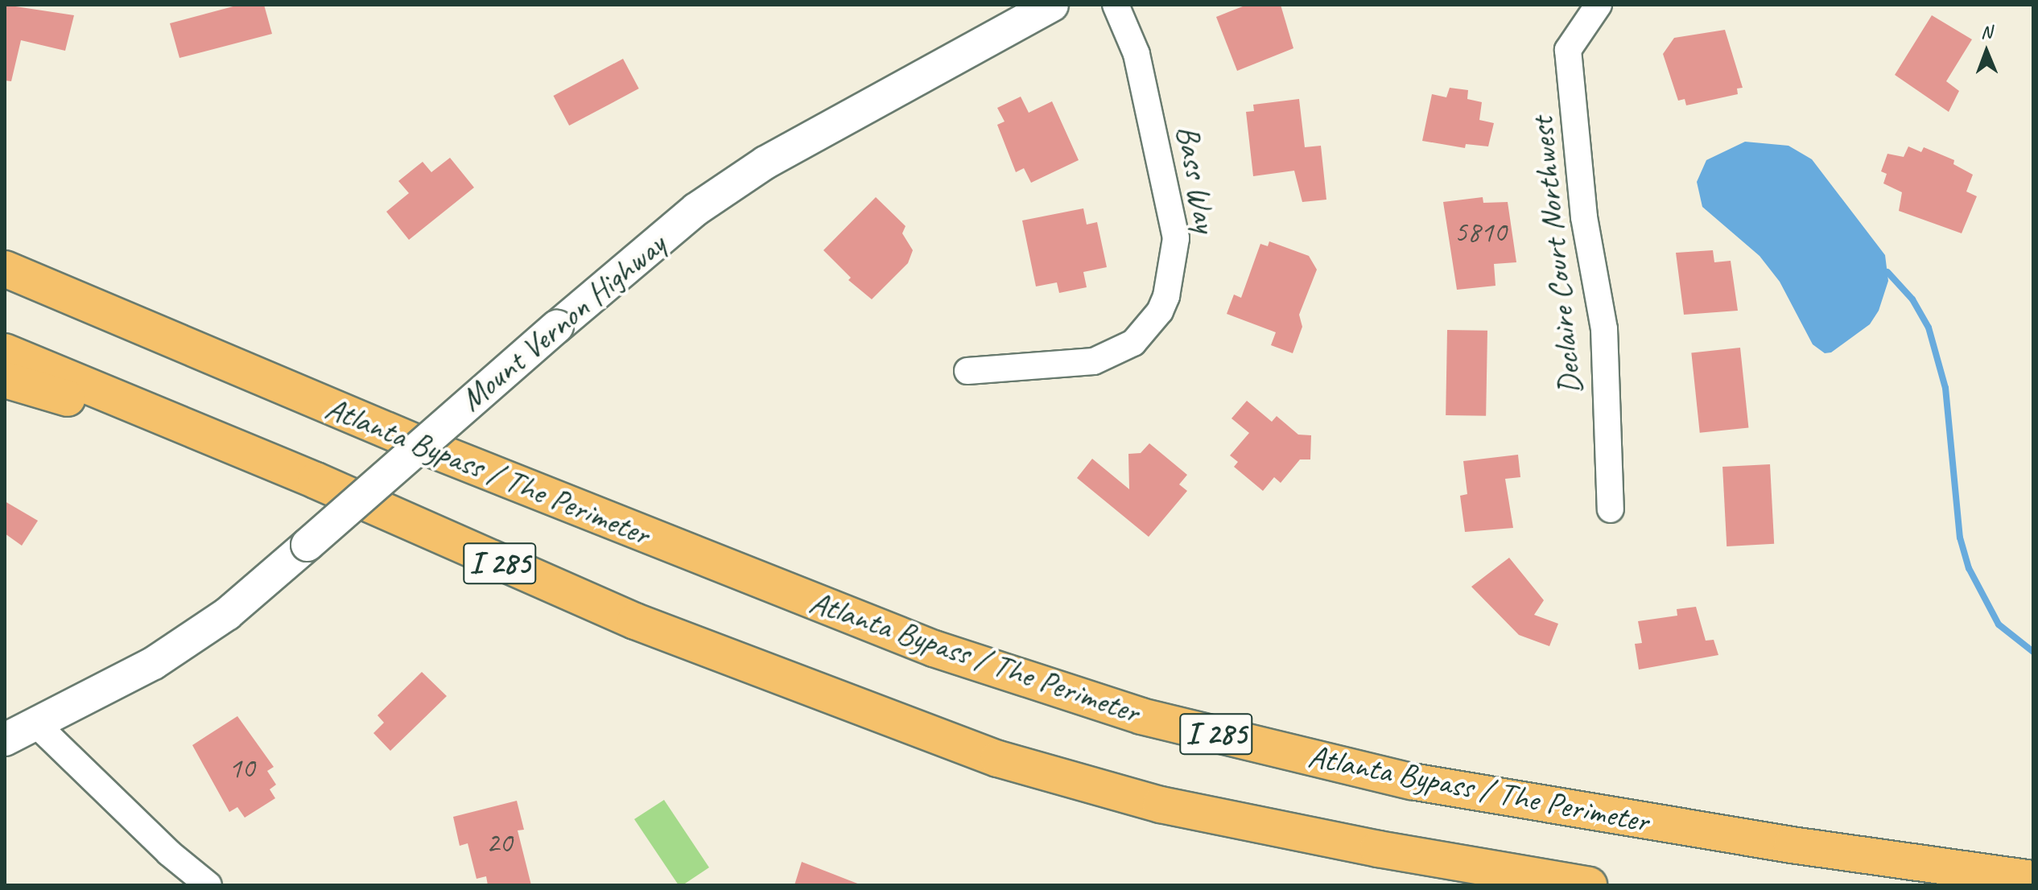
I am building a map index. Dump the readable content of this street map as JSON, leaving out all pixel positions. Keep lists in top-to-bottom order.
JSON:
{
  "streets": {
    "highway": ["Atlanta Bypass / The Perimeter", "I 285"],
    "street": ["Bass Way", "Declaire Court Northwest", "Mount Vernon Highway"]
  },
  "house_numbers": ["5810", "10", "20"],
  "north": "top"
}
